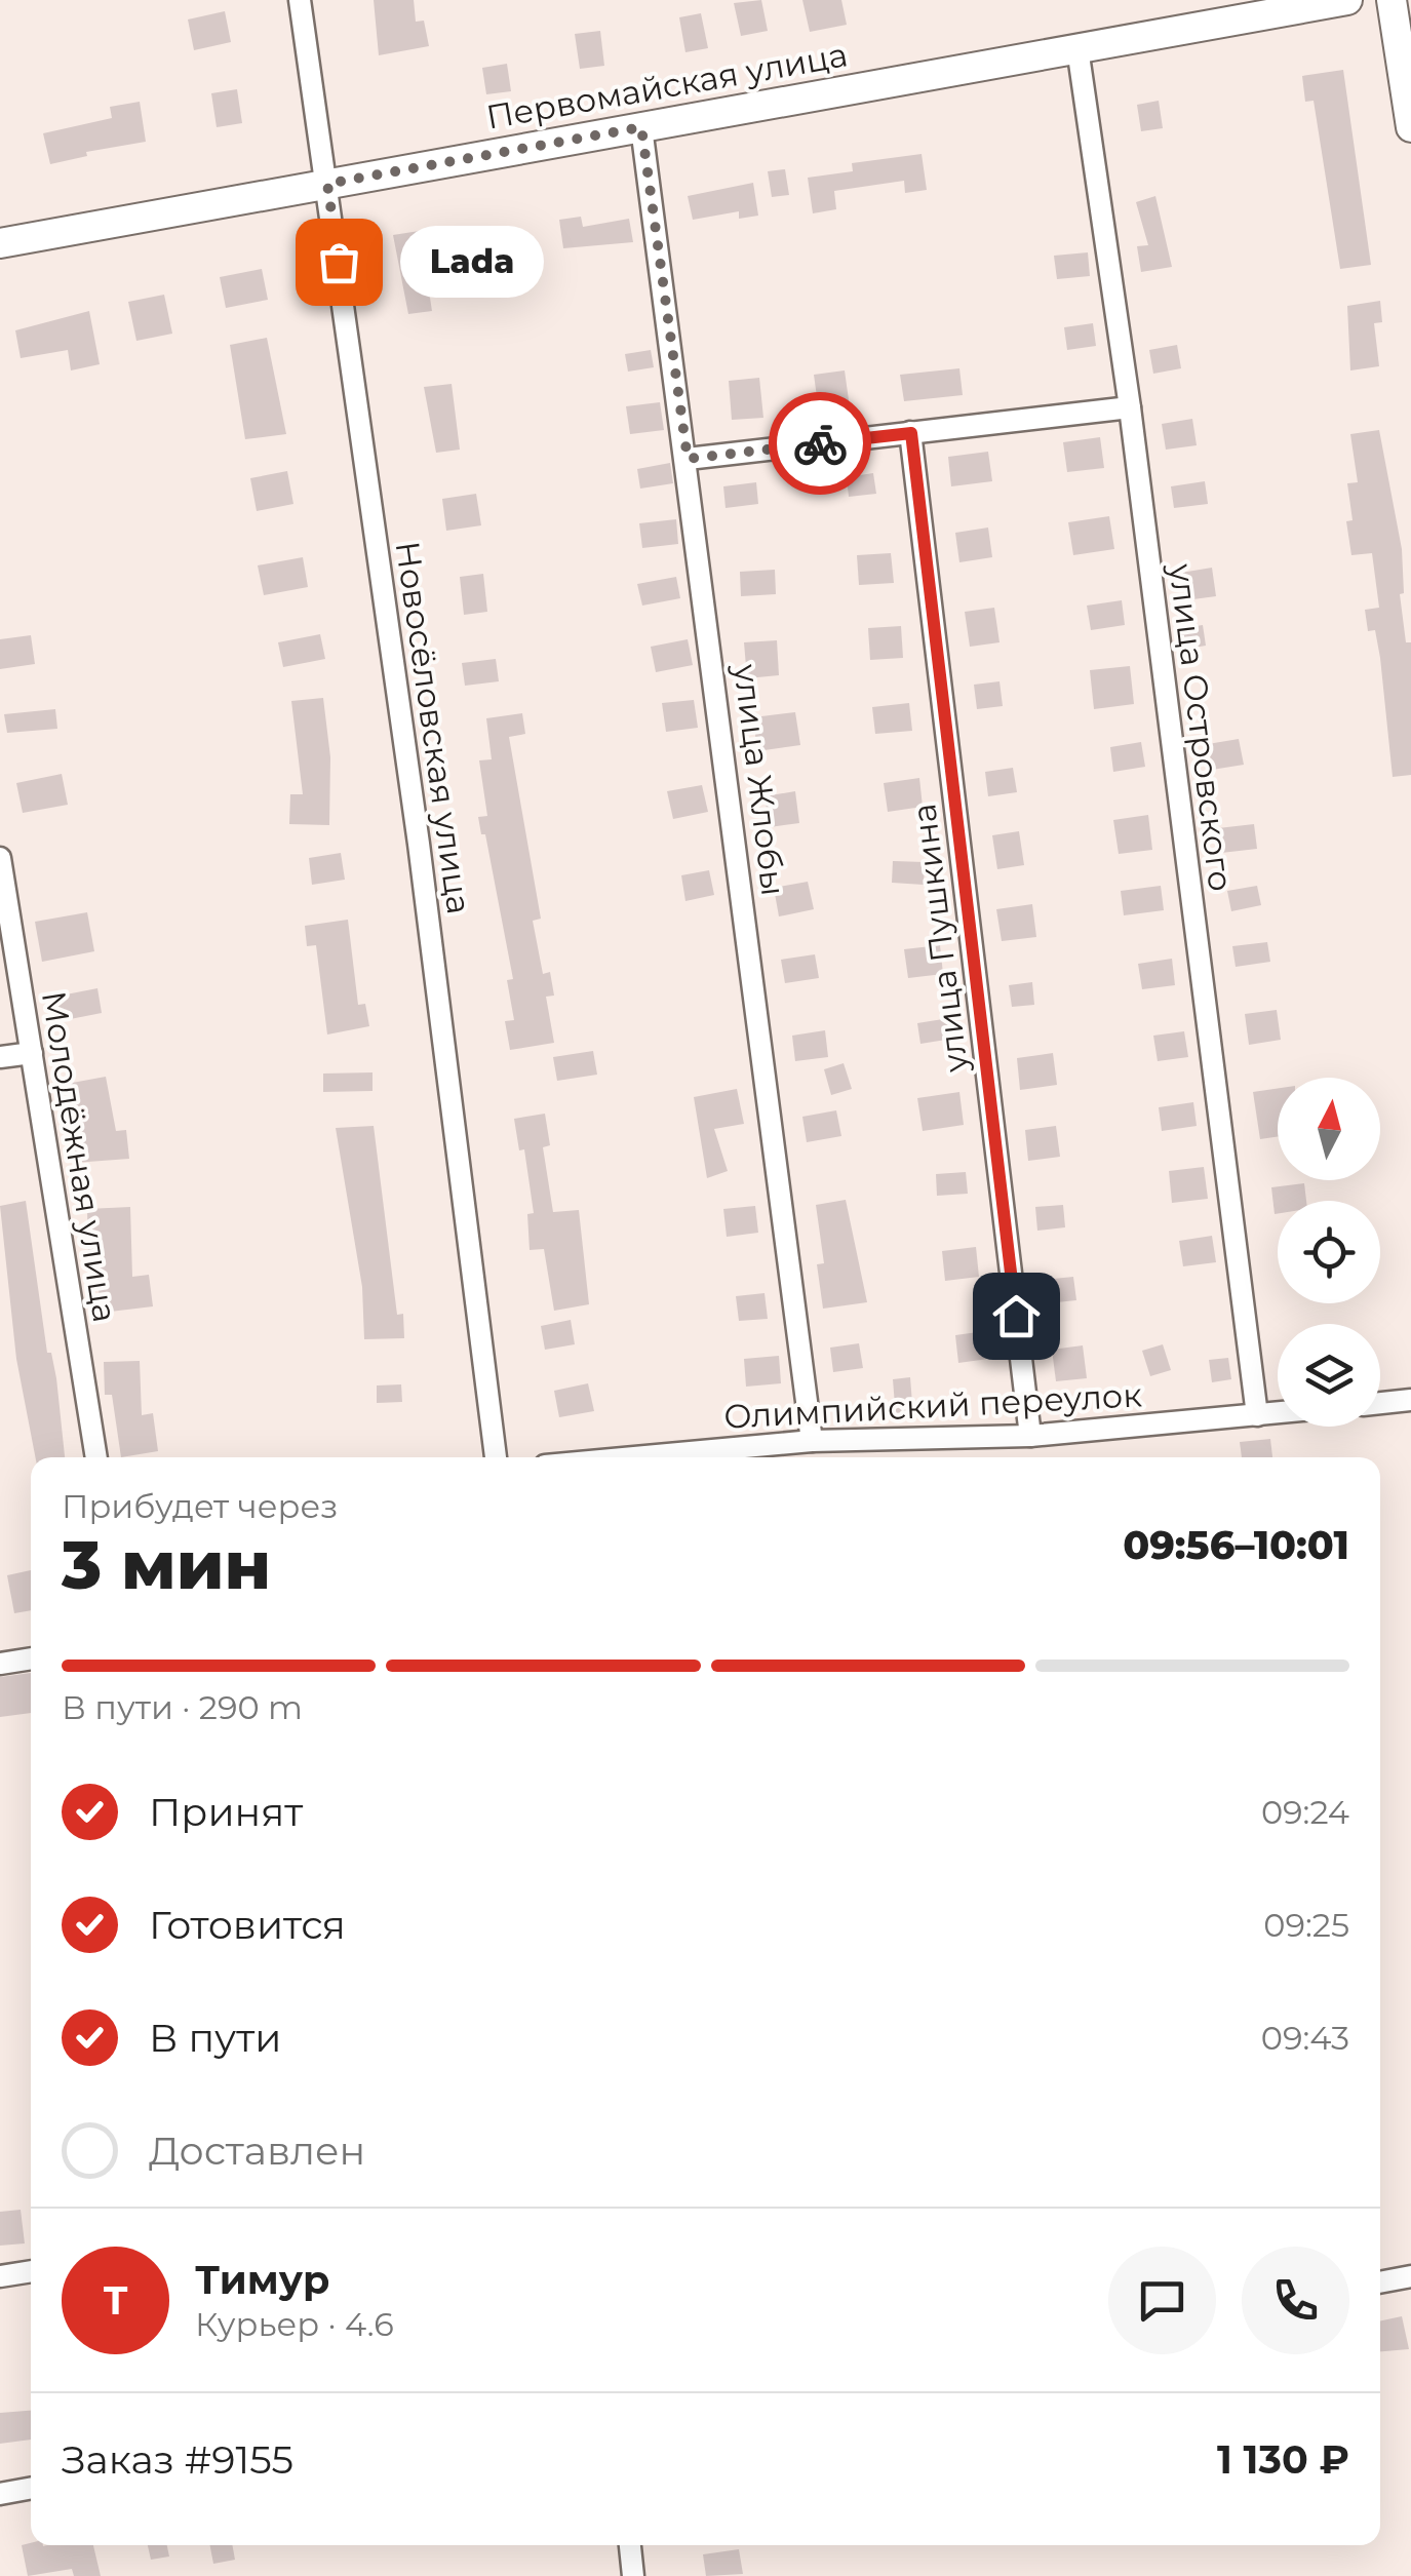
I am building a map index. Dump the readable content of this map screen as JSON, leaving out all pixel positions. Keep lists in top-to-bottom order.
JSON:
{
  "streets": {
    "main road": ["Первомайская улица"],
    "street": [
      "Новосёловская улица",
      "улица Островского",
      "улица Жлобы",
      "улица Пушкина",
      "Молодёжная улица",
      "Олимпийский переулок"
    ]
  },
  "crossings": [
    ["Первомайская улица", "Новосёловская улица"],
    ["Первомайская улица", "улица Островского"],
    ["Первомайская улица", "улица Жлобы"],
    ["улица Островского", "Олимпийский переулок"],
    ["улица Жлобы", "Олимпийский переулок"],
    ["улица Пушкина", "Олимпийский переулок"]
  ],
  "places": ["Lada"],
  "north": "top",
  "page": {
    "bubble": "Lada",
    "heading": ["3 мин", "Прибудет через", "09:56–10:01"],
    "panel": [
      "Тимур",
      "Курьер · 4.6",
      "Заказ #9155",
      "1 130 ₽"
    ],
    "bar": "В пути · 290 m",
    "list": [
      ["Принят", "09:24"],
      ["Готовится", "09:25"],
      ["В пути", "09:43"],
      "Доставлен"
    ],
    "round": "Т"
  }
}
